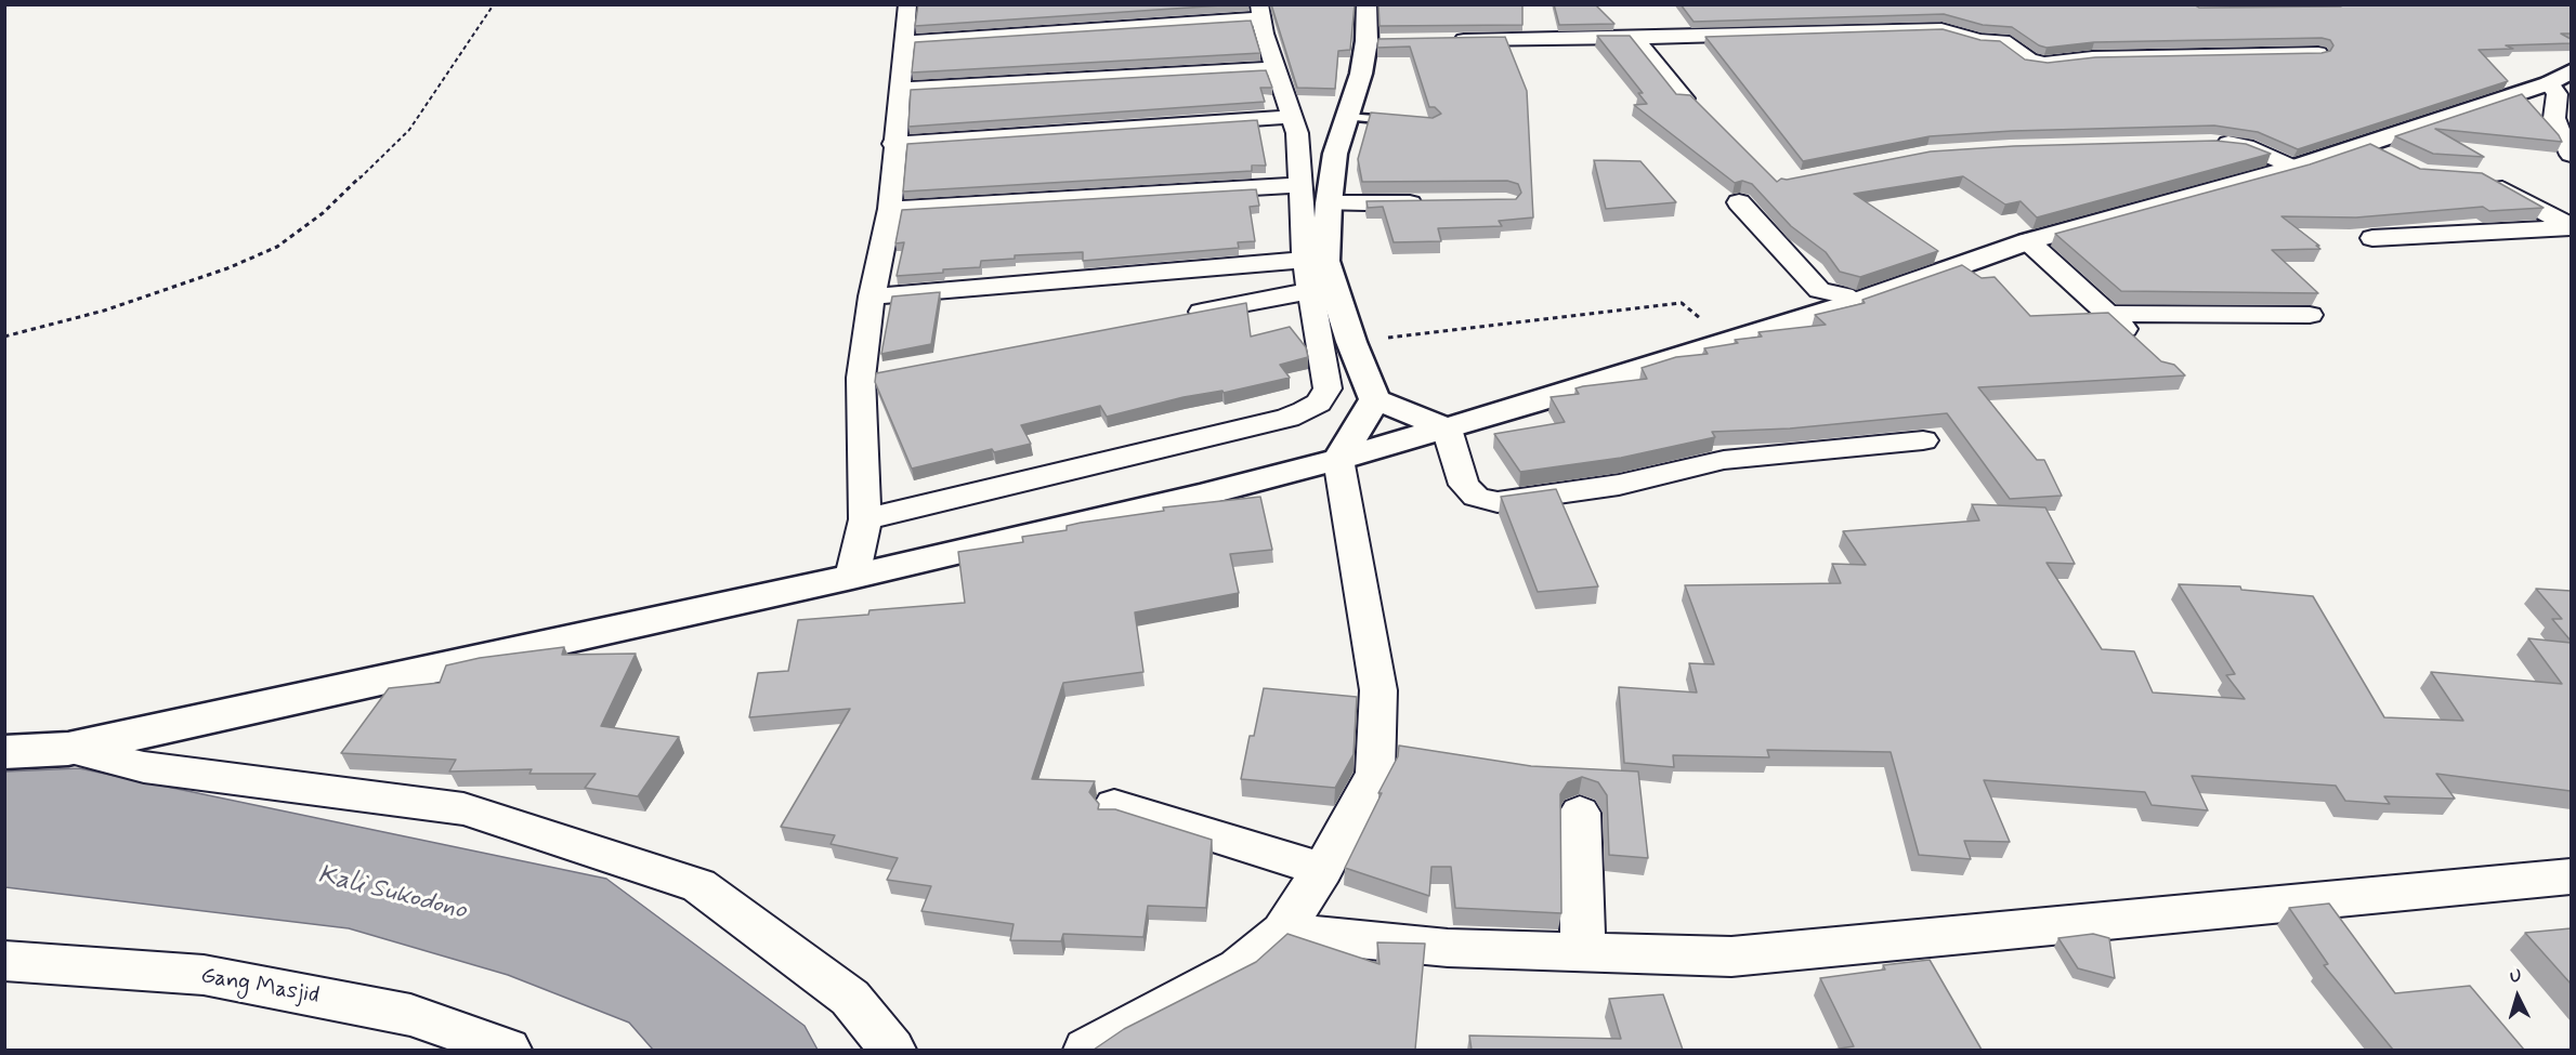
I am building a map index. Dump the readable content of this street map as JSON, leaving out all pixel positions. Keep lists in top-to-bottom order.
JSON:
{
  "streets": {
    "street": ["Gang Masjid"]
  },
  "water": ["Kali Sukodono"],
  "north": "top"
}
